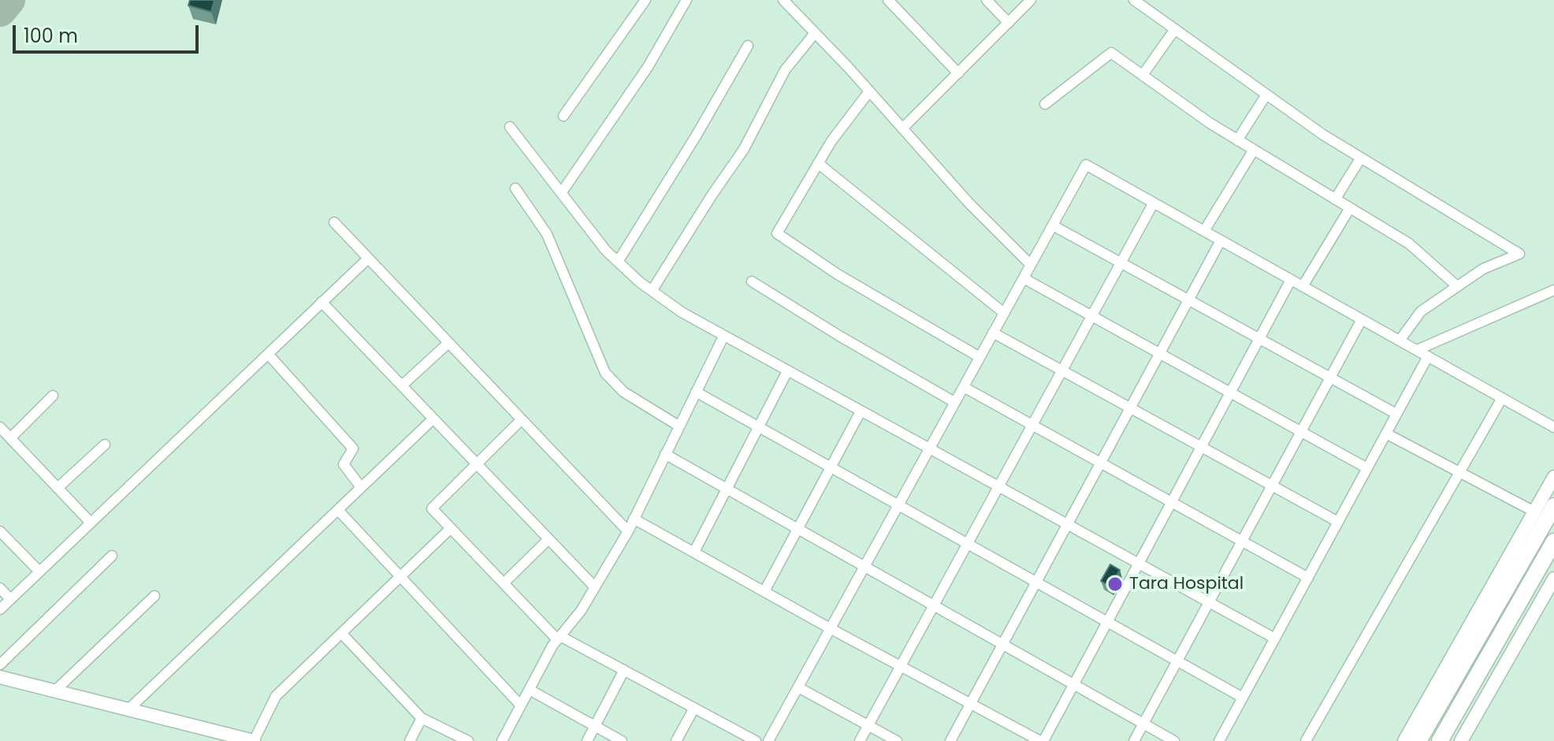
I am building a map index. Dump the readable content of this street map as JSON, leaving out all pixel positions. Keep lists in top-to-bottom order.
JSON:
{
  "places": ["Tara Hospital"],
  "scale_bar": "100 m"
}
